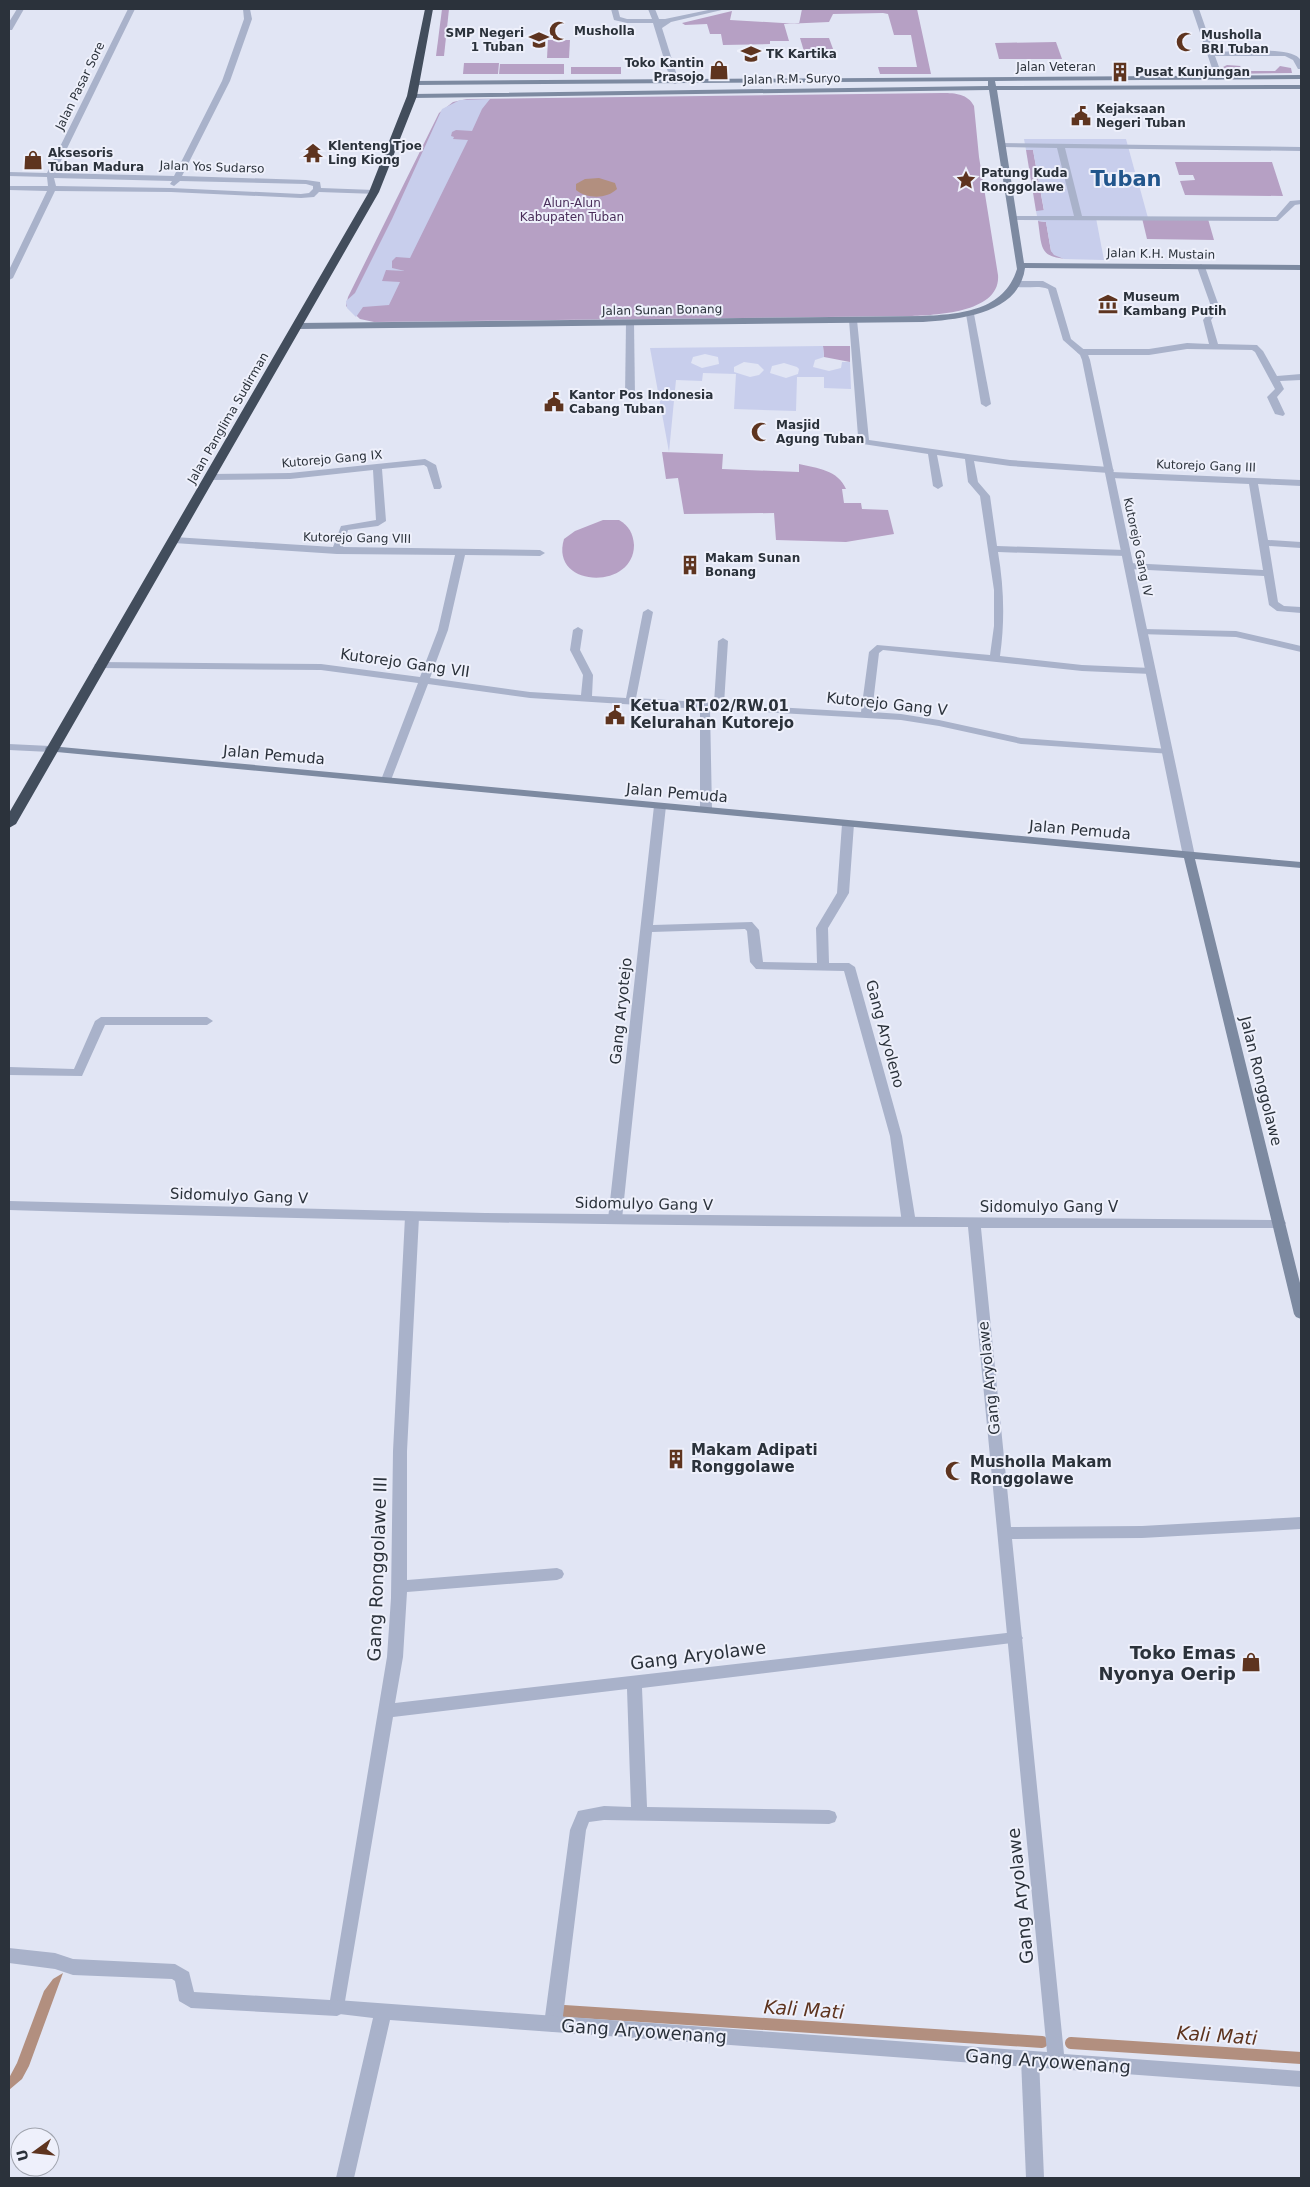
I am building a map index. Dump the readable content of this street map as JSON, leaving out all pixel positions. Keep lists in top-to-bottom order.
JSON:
{
  "streets": {
    "highway": ["Jalan Panglima Sudirman"],
    "main road": [
      "Jalan Veteran",
      "Jalan R.M. Suryo",
      "Jalan K.H. Mustain",
      "Jalan Sunan Bonang",
      "Jalan Pemuda",
      "Jalan Ronggolawe"
    ],
    "street": [
      "Jalan Pasar Sore",
      "Jalan Yos Sudarso",
      "Kutorejo Gang IX",
      "Kutorejo Gang III",
      "Kutorejo Gang VIII",
      "Kutorejo Gang IV",
      "Kutorejo Gang VII",
      "Kutorejo Gang V",
      "Gang Aryotejo",
      "Gang Aryoleno",
      "Sidomulyo Gang V",
      "Gang Aryolawe",
      "Gang Ronggolawe III",
      "Gang Aryowenang"
    ]
  },
  "crossings": [
    ["Jalan Veteran", "Jalan R.M. Suryo"],
    ["Jalan R.M. Suryo", "Jalan Panglima Sudirman"],
    ["Jalan Pasar Sore", "Jalan Yos Sudarso"],
    ["Jalan Yos Sudarso", "Jalan Panglima Sudirman"],
    ["Jalan Sunan Bonang", "Jalan Panglima Sudirman"],
    ["Jalan Sunan Bonang", "Kutorejo Gang III"],
    ["Jalan Sunan Bonang", "Kutorejo Gang IV"],
    ["Jalan Panglima Sudirman", "Kutorejo Gang IX"],
    ["Jalan Panglima Sudirman", "Kutorejo Gang VIII"],
    ["Jalan Panglima Sudirman", "Kutorejo Gang VII"],
    ["Jalan Panglima Sudirman", "Jalan Pemuda"],
    ["Kutorejo Gang III", "Kutorejo Gang IV"],
    ["Kutorejo Gang IV", "Kutorejo Gang V"],
    ["Kutorejo Gang IV", "Jalan Pemuda"],
    ["Kutorejo Gang IV", "Jalan Ronggolawe"],
    ["Kutorejo Gang VII", "Kutorejo Gang V"],
    ["Jalan Pemuda", "Gang Aryotejo"],
    ["Jalan Pemuda", "Jalan Ronggolawe"],
    ["Gang Aryotejo", "Gang Aryoleno"],
    ["Gang Aryotejo", "Sidomulyo Gang V"],
    ["Gang Aryoleno", "Sidomulyo Gang V"],
    ["Jalan Ronggolawe", "Sidomulyo Gang V"],
    ["Sidomulyo Gang V", "Gang Aryolawe"],
    ["Sidomulyo Gang V", "Gang Ronggolawe III"],
    ["Gang Aryolawe", "Gang Ronggolawe III"],
    ["Gang Aryolawe", "Gang Aryowenang"],
    ["Gang Ronggolawe III", "Gang Aryowenang"]
  ],
  "districts": ["Tuban"],
  "water": ["Kali Mati"],
  "parks": ["Alun-Alun Kabupaten Tuban"],
  "places": {
    "mosque": [
      "Musholla",
      "Musholla BRI Tuban",
      "Masjid Agung Tuban",
      "Musholla Makam Ronggolawe"
    ],
    "school or university": ["SMP Negeri 1 Tuban", "TK Kartika"],
    "shop": ["Toko Kantin Prasojo", "Aksesoris Tuban Madura", "Toko Emas Nyonya Oerip"],
    "building": ["Pusat Kunjungan", "Makam Sunan Bonang", "Makam Adipati Ronggolawe"],
    "public building": ["Kejaksaan Negeri Tuban", "Kantor Pos Indonesia Cabang Tuban", "Ketua RT.02/RW.01 Kelurahan Kutorejo"],
    "temple": ["Klenteng Tjoe Ling Kiong"],
    "place": ["Patung Kuda Ronggolawe"],
    "museum": ["Museum Kambang Putih"]
  },
  "north": "left"
}
